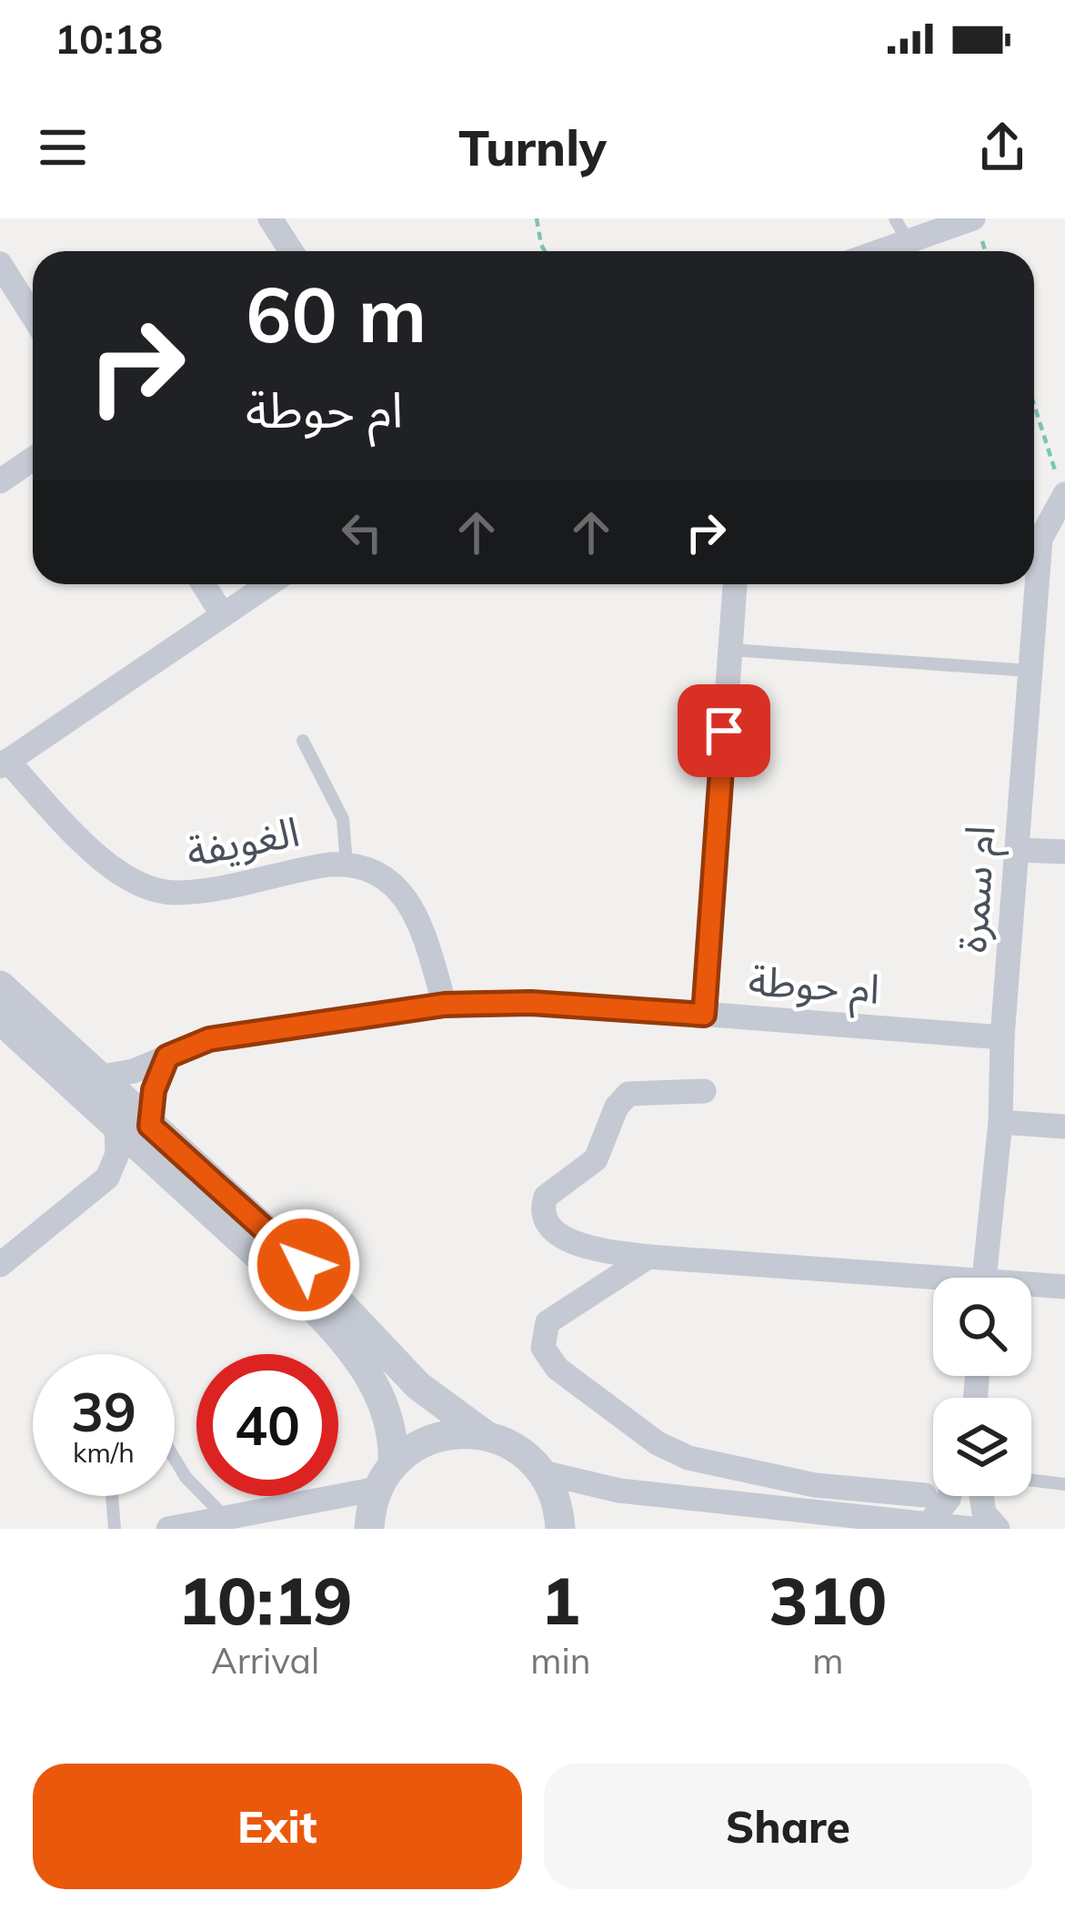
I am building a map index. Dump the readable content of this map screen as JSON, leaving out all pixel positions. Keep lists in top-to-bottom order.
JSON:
{
  "streets": {
    "street": ["الغويفة", "ام سمرة", "ام حوطة"]
  },
  "crossings": [
    ["ام سمرة", "ام حوطة"]
  ],
  "page": {
    "status": "10:18",
    "header": "Turnly",
    "turn": ["60 m", "ام حوطة"],
    "speed": "39 km/h",
    "limit": "40",
    "eta": [
      "10:19",
      "Arrival",
      "1",
      "min",
      "310",
      "m"
    ],
    "buttons": ["Exit", "Share"]
  }
}
